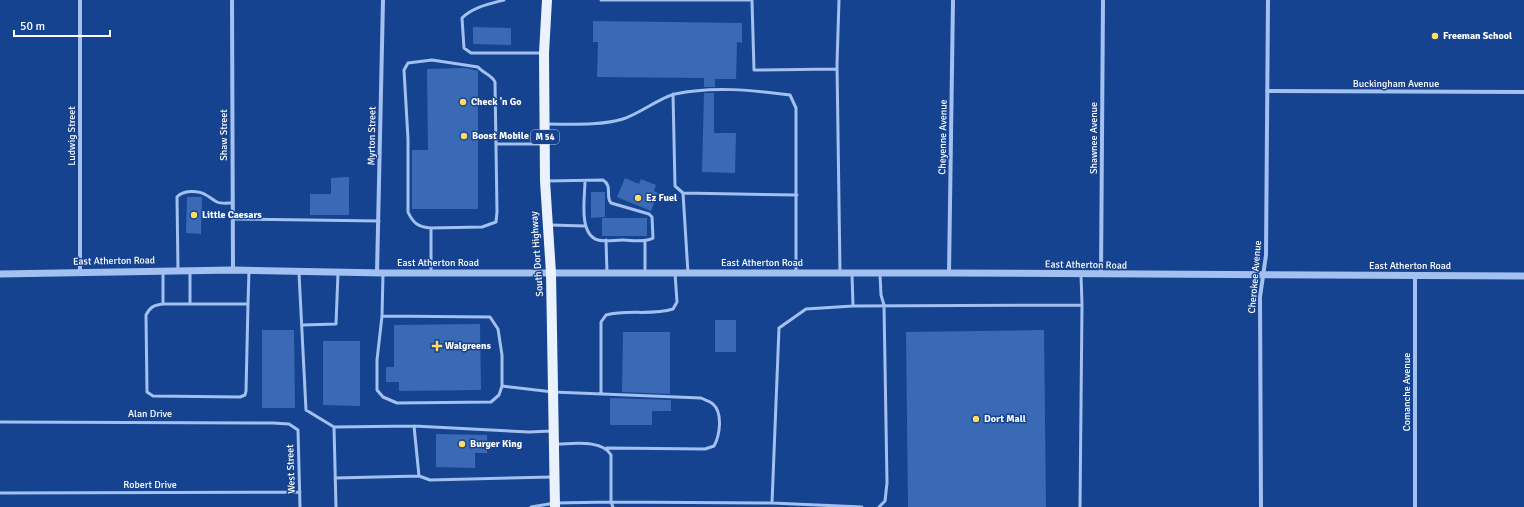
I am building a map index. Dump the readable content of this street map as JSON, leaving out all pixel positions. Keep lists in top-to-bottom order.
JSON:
{
  "streets": {
    "main road": ["M 54", "South Dort Highway"],
    "street": [
      "Buckingham Avenue",
      "Shaw Street",
      "Ludwig Street",
      "Myrton Street",
      "Cheyenne Avenue",
      "Shawnee Avenue",
      "East Atherton Road",
      "Cherokee Avenue",
      "Comanche Avenue"
    ],
    "lane": ["Alan Drive", "West Street", "Robert Drive"]
  },
  "crossings": [
    ["Buckingham Avenue", "Cherokee Avenue"],
    ["Shaw Street", "East Atherton Road"],
    ["Ludwig Street", "East Atherton Road"],
    ["Myrton Street", "East Atherton Road"],
    ["Cheyenne Avenue", "East Atherton Road"],
    ["Shawnee Avenue", "East Atherton Road"],
    ["South Dort Highway", "East Atherton Road"],
    ["East Atherton Road", "Cherokee Avenue"],
    ["East Atherton Road", "Comanche Avenue"],
    ["Alan Drive", "West Street"],
    ["West Street", "Robert Drive"]
  ],
  "places": {
    "other": [
      "Freeman School",
      "Check 'n Go",
      "Boost Mobile",
      "Ez Fuel",
      "Little Caesars",
      "Dort Mall",
      "Burger King"
    ],
    "health": ["Walgreens"]
  },
  "scale_bar": "50 m"
}
